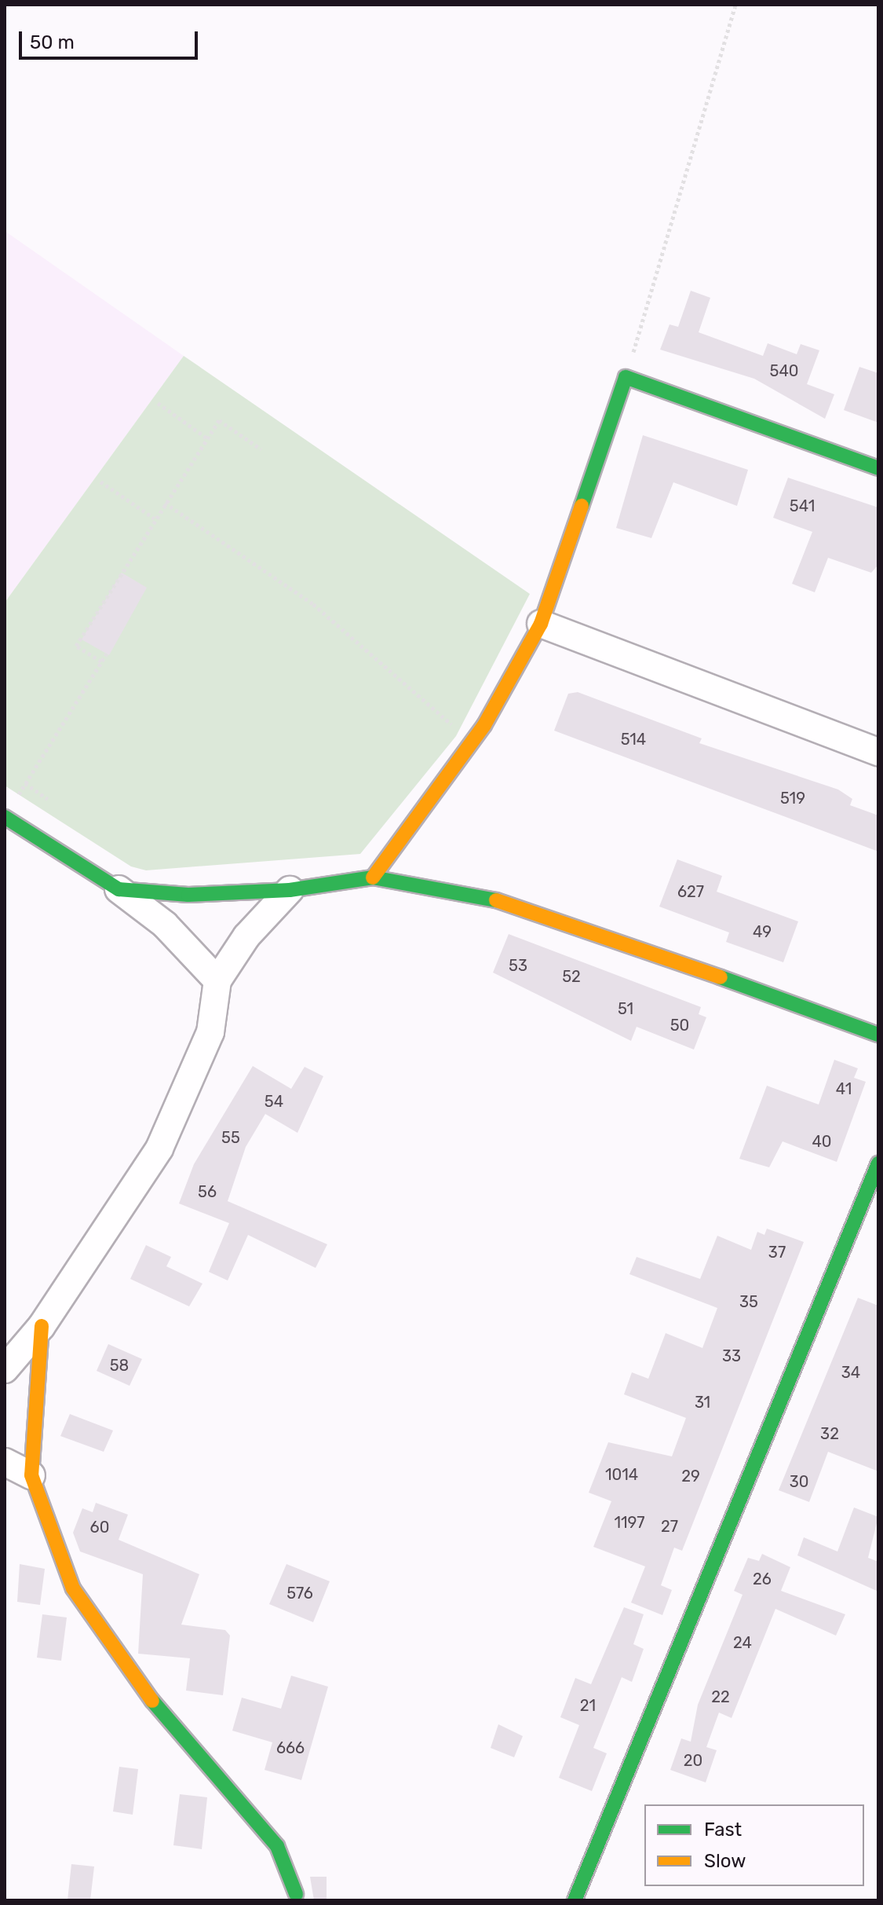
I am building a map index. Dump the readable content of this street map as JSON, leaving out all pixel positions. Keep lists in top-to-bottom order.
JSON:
{
  "house_numbers": [
    "540",
    "541",
    "514",
    "519",
    "627",
    "49",
    "53",
    "52",
    "51",
    "50",
    "41",
    "54",
    "55",
    "40",
    "56",
    "37",
    "35",
    "33",
    "58",
    "34",
    "31",
    "32",
    "1014",
    "29",
    "30",
    "1197",
    "27",
    "60",
    "26",
    "576",
    "24",
    "22",
    "21",
    "666",
    "20"
  ],
  "legend": ["Fast", "Slow"],
  "scale_bar": "50 m"
}
